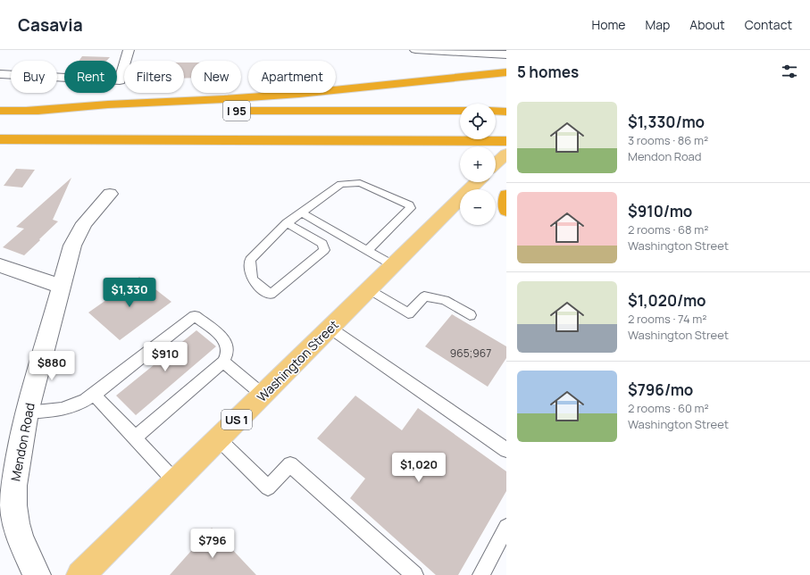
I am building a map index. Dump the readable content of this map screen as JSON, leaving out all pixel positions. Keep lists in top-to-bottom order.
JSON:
{
  "streets": {
    "highway": ["I 95"],
    "main road": ["Washington Street", "US 1"],
    "street": ["Mendon Road"]
  },
  "house_numbers": ["965;967"],
  "page": {
    "header": "Casavia",
    "nav": [
      "Home",
      "Map",
      "About",
      "Contact"
    ],
    "heading": "5 homes",
    "chip": [
      "Buy",
      "Rent",
      "Filters",
      "New",
      "Apartment"
    ],
    "list": [
      {
        "name": "$1,330/mo",
        "note": "3 rooms · 86 m² · Mendon Road"
      },
      {
        "name": "$910/mo",
        "note": "2 rooms · 68 m² · Washington Street"
      },
      {
        "name": "$1,020/mo",
        "note": "2 rooms · 74 m² · Washington Street"
      },
      {
        "name": "$796/mo",
        "note": "2 rooms · 60 m² · Washington Street"
      }
    ],
    "map_buttons": ["+", "−"],
    "price": [
      "$1,330",
      "$910",
      "$880",
      "$1,020",
      "$796"
    ]
  }
}
